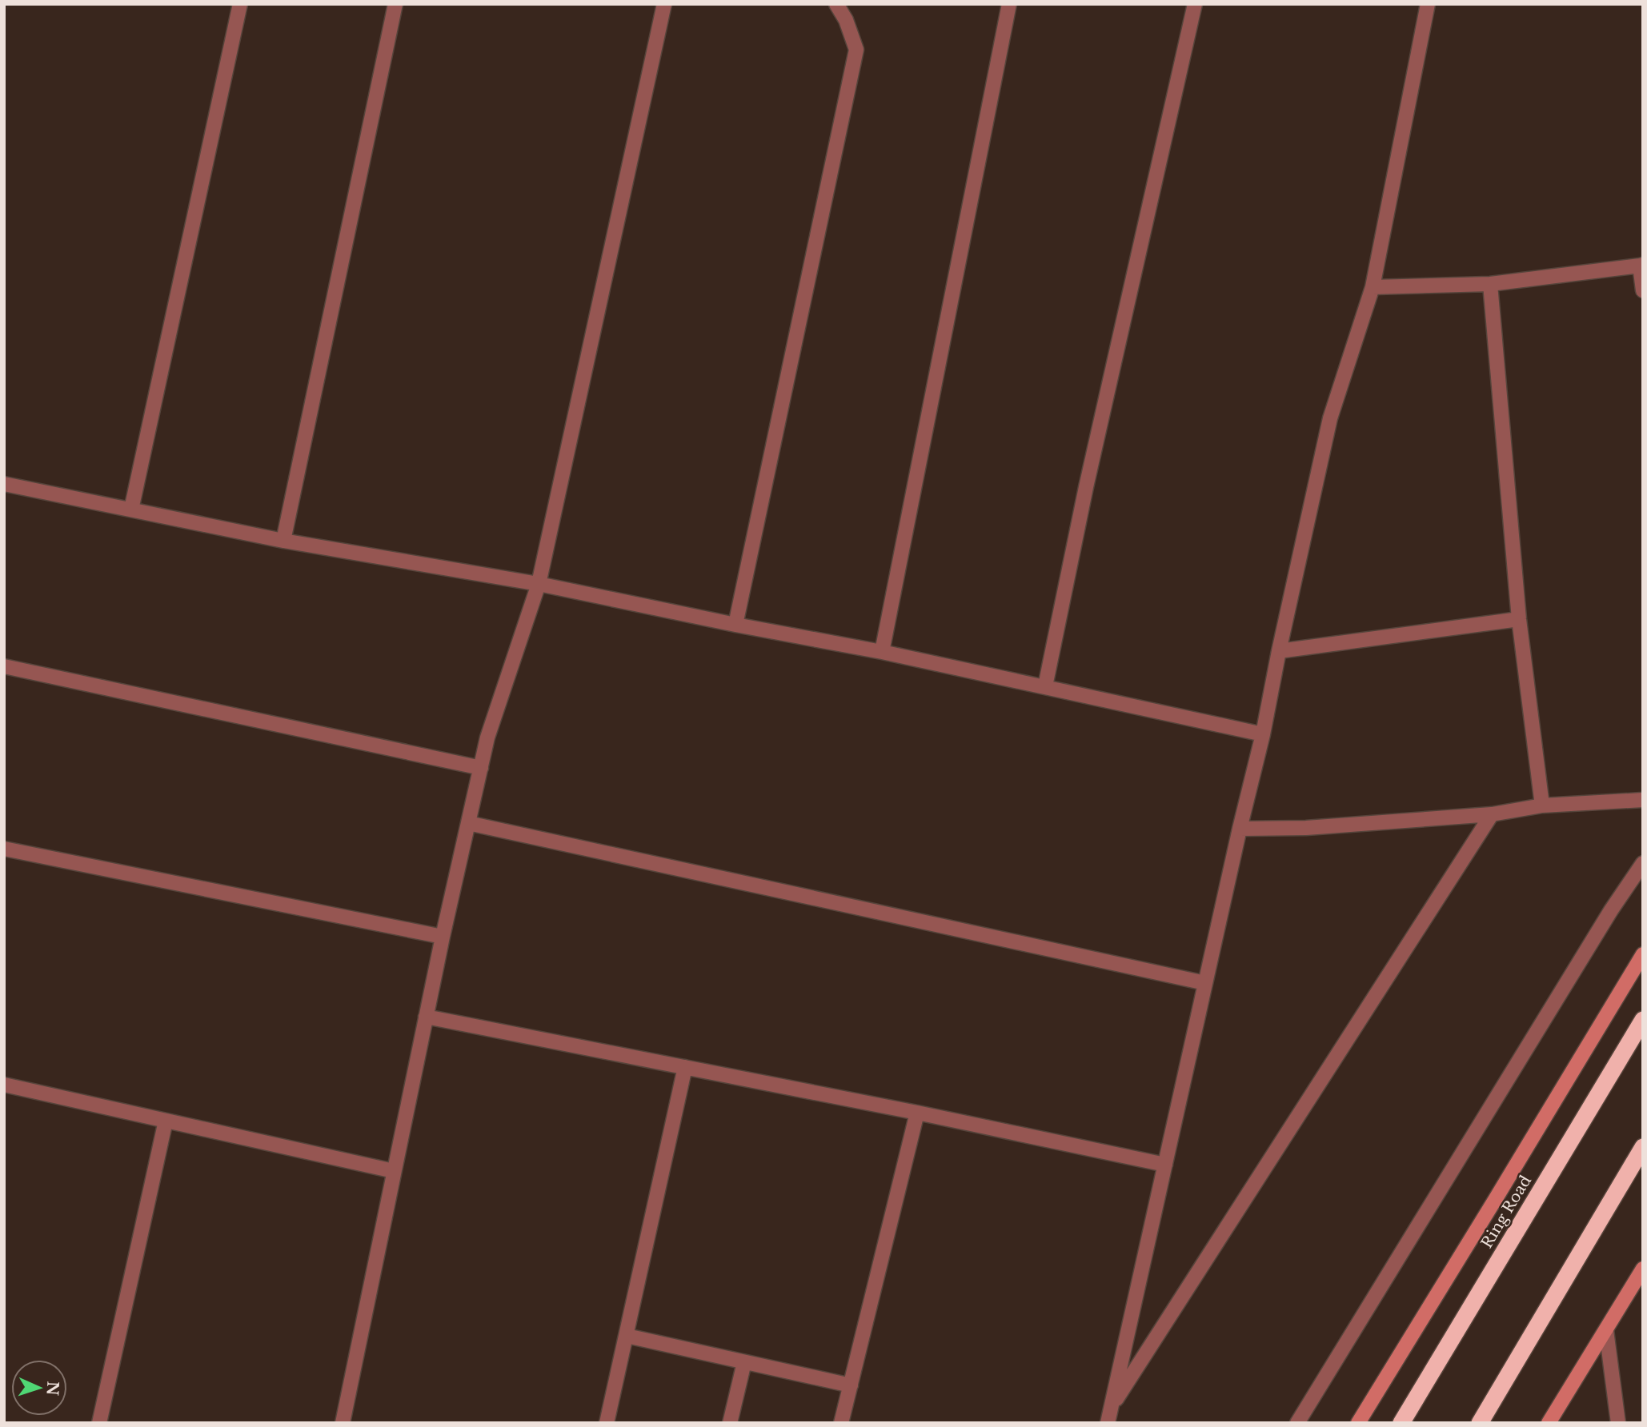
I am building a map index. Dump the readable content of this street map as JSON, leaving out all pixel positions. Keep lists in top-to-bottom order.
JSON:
{
  "streets": {
    "highway": ["Ring Road"]
  },
  "north": "right"
}
